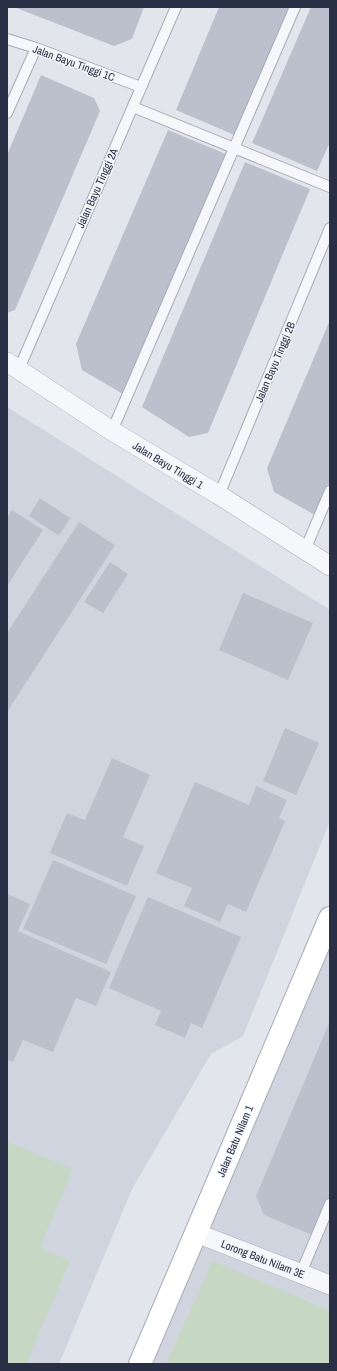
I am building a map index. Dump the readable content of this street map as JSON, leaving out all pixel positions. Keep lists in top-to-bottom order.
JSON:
{
  "streets": {
    "main road": ["Jalan Batu Nilam 1"],
    "street": ["Jalan Bayu Tinggi 1", "Lorong Batu Nilam 3E"],
    "lane": ["Jalan Bayu Tinggi 1C", "Jalan Bayu Tinggi 2A", "Jalan Bayu Tinggi 2B"]
  },
  "crossings": [
    ["Jalan Bayu Tinggi 1C", "Jalan Bayu Tinggi 2A"],
    ["Jalan Bayu Tinggi 2A", "Jalan Bayu Tinggi 1"],
    ["Jalan Bayu Tinggi 2B", "Jalan Bayu Tinggi 1"],
    ["Jalan Batu Nilam 1", "Lorong Batu Nilam 3E"]
  ]
}
